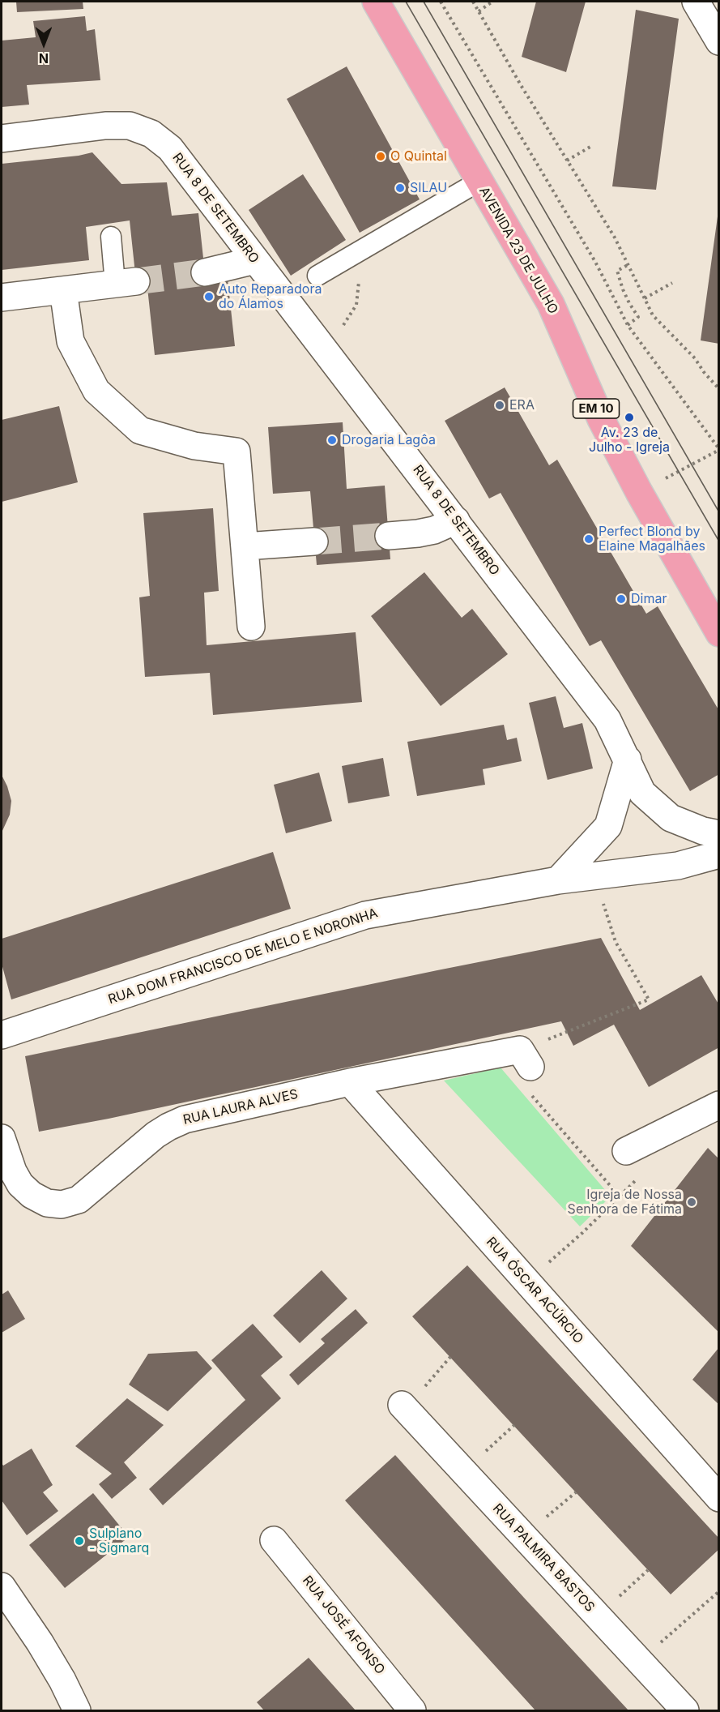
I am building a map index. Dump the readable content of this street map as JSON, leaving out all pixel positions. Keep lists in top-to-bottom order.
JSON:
{
  "streets": {
    "main road": ["AVENIDA 23 DE JULHO", "EM 10"],
    "street": [
      "RUA 8 DE SETEMBRO",
      "RUA DOM FRANCISCO DE MELO E NORONHA",
      "RUA LAURA ALVES",
      "RUA ÓSCAR ACÚRCIO",
      "RUA PALMIRA BASTOS",
      "RUA JOSÉ AFONSO"
    ]
  },
  "crossings": [
    ["RUA LAURA ALVES", "RUA ÓSCAR ACÚRCIO"]
  ],
  "places": [
    "O Quintal",
    "SILAU",
    "Auto Reparadora do Álamos",
    "ERA",
    "Av. 23 de Julho - Igreja",
    "Drogaria Lagôa",
    "Perfect Blond by Elaine Magalhães",
    "Dimar",
    "Igreja de Nossa Senhora de Fátima",
    "Sulplano - Sigmarq"
  ],
  "north": "bottom"
}
